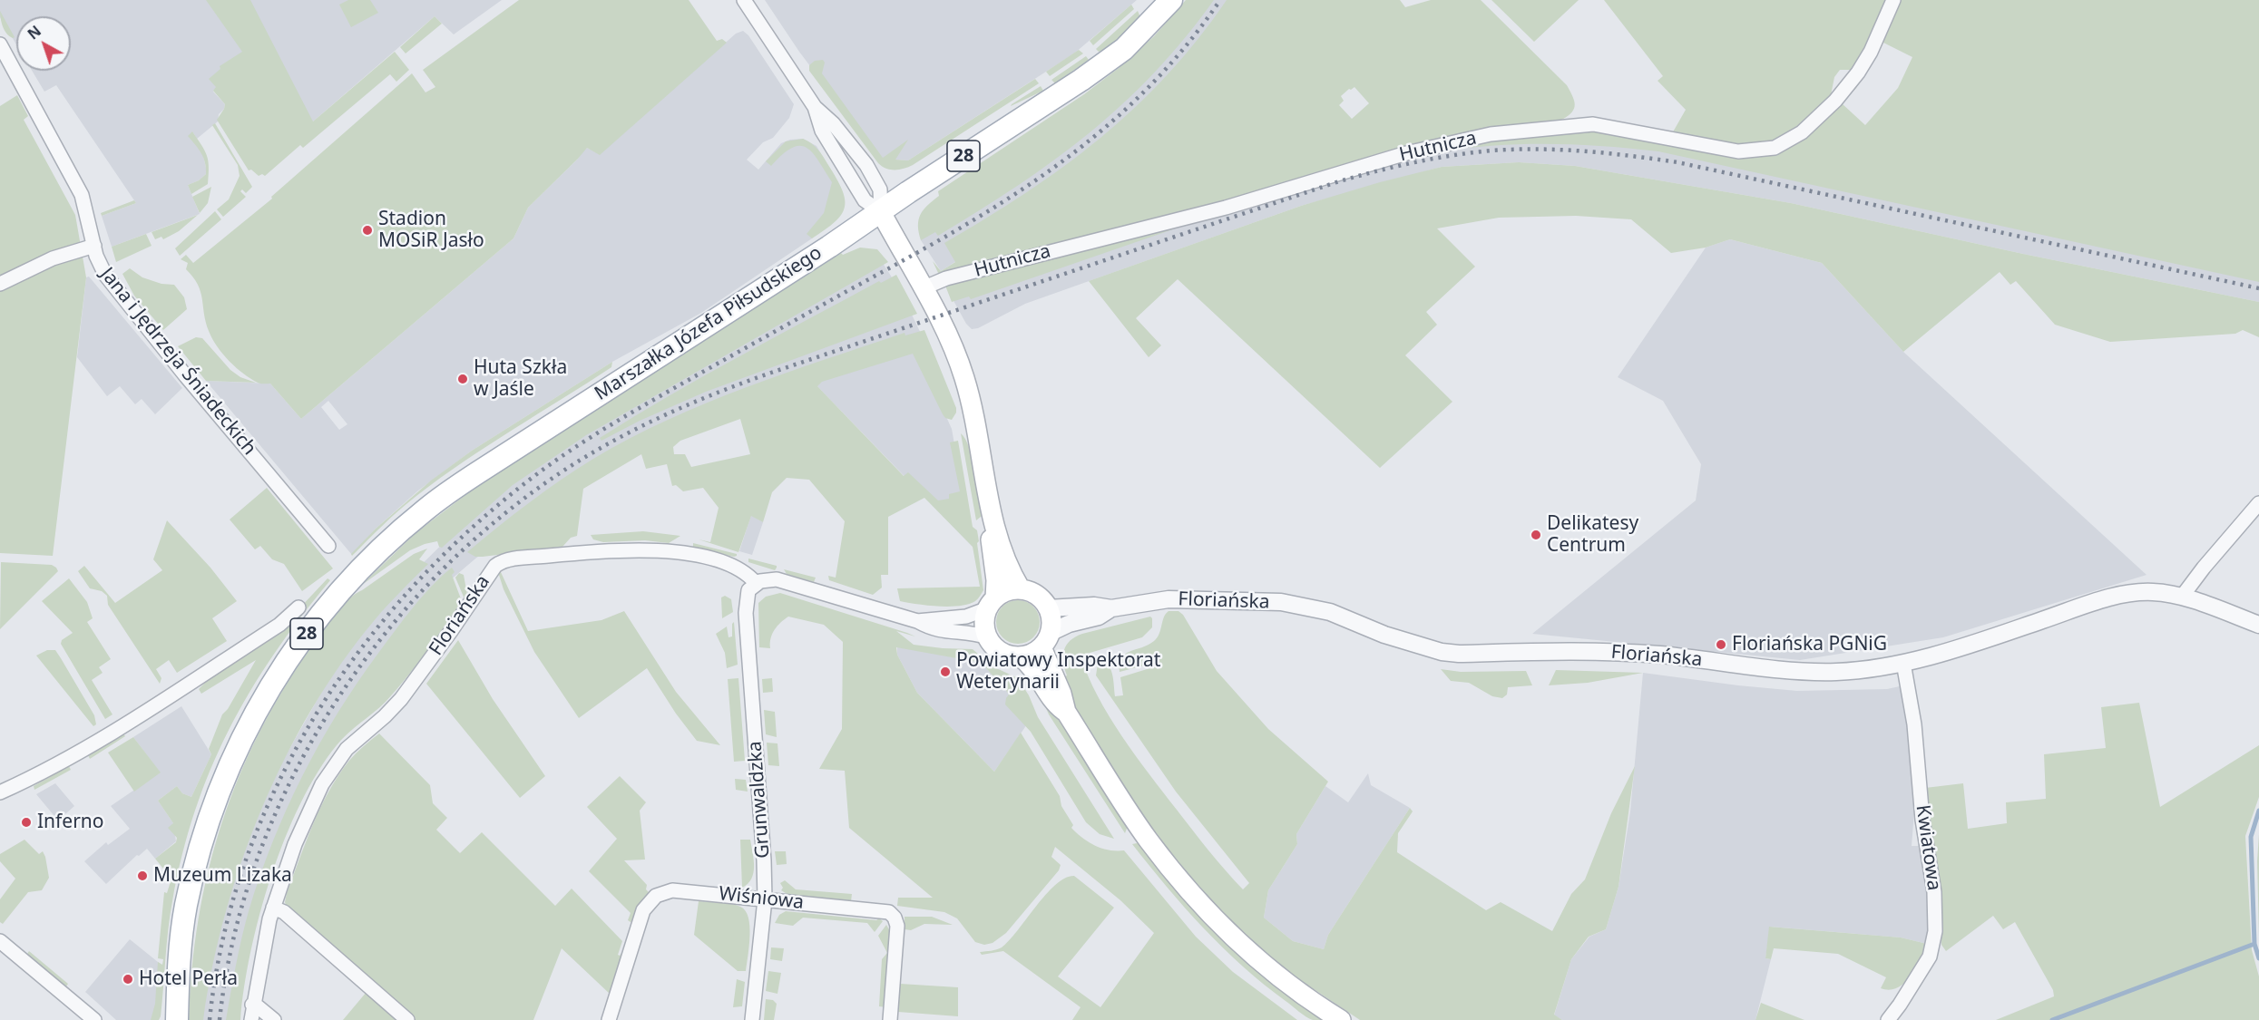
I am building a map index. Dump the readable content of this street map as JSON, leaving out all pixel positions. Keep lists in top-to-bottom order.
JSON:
{
  "streets": {
    "main road": ["28", "Marszałka Józefa Piłsudskiego"],
    "street": [
      "Hutnicza",
      "Jana i Jędrzeja Śniadeckich",
      "Floriańska",
      "Grunwaldzka",
      "Kwiatowa",
      "Wiśniowa"
    ]
  },
  "crossings": [
    ["Floriańska", "Grunwaldzka"],
    ["Floriańska", "Kwiatowa"],
    ["Grunwaldzka", "Wiśniowa"]
  ],
  "places": [
    "Stadion MOSiR Jasło",
    "Huta Szkła w Jaśle",
    "Delikatesy Centrum",
    "Floriańska PGNiG",
    "Powiatowy Inspektorat Weterynarii",
    "Inferno",
    "Muzeum Lizaka",
    "Hotel Perła"
  ],
  "north": "top left"
}
